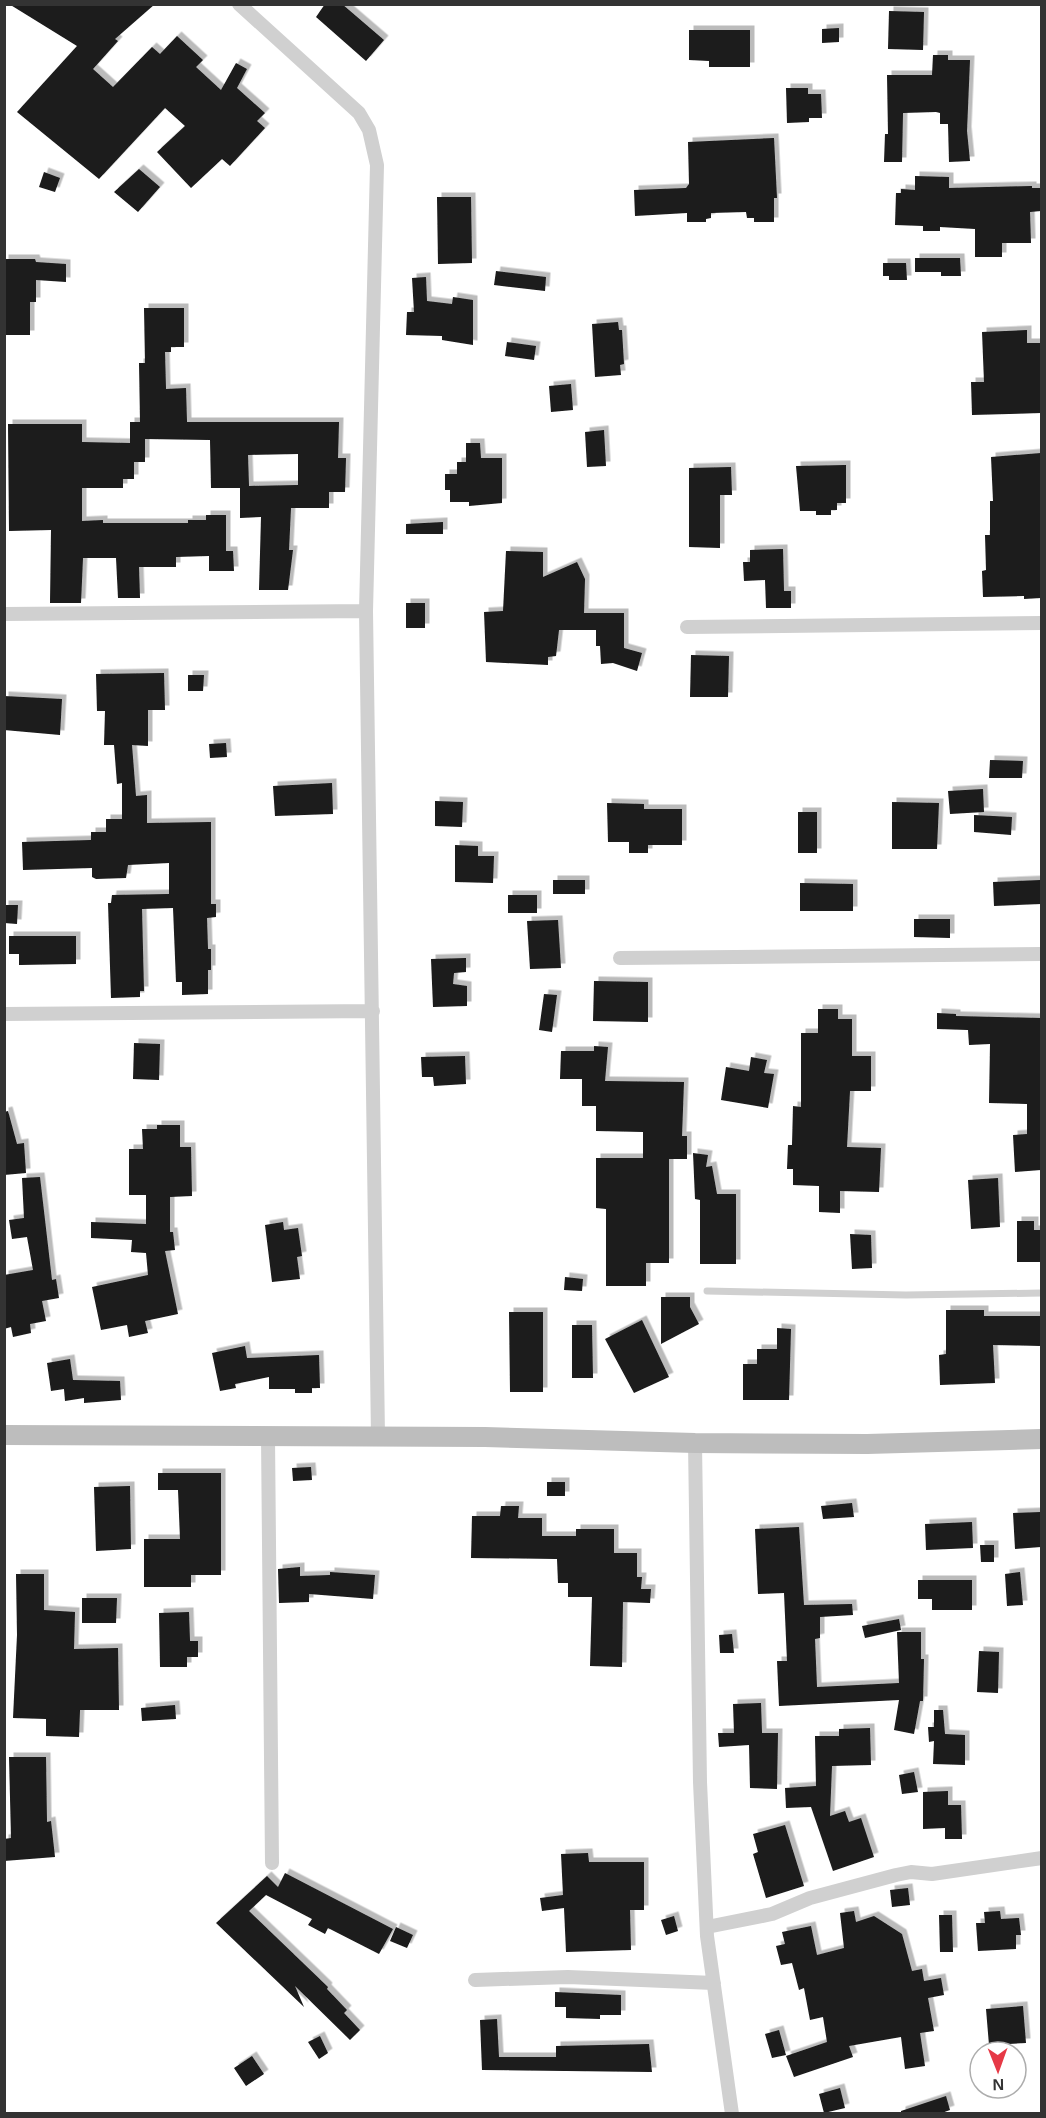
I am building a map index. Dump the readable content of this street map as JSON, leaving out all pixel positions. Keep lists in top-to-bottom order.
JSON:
{
  "north": "bottom"
}
